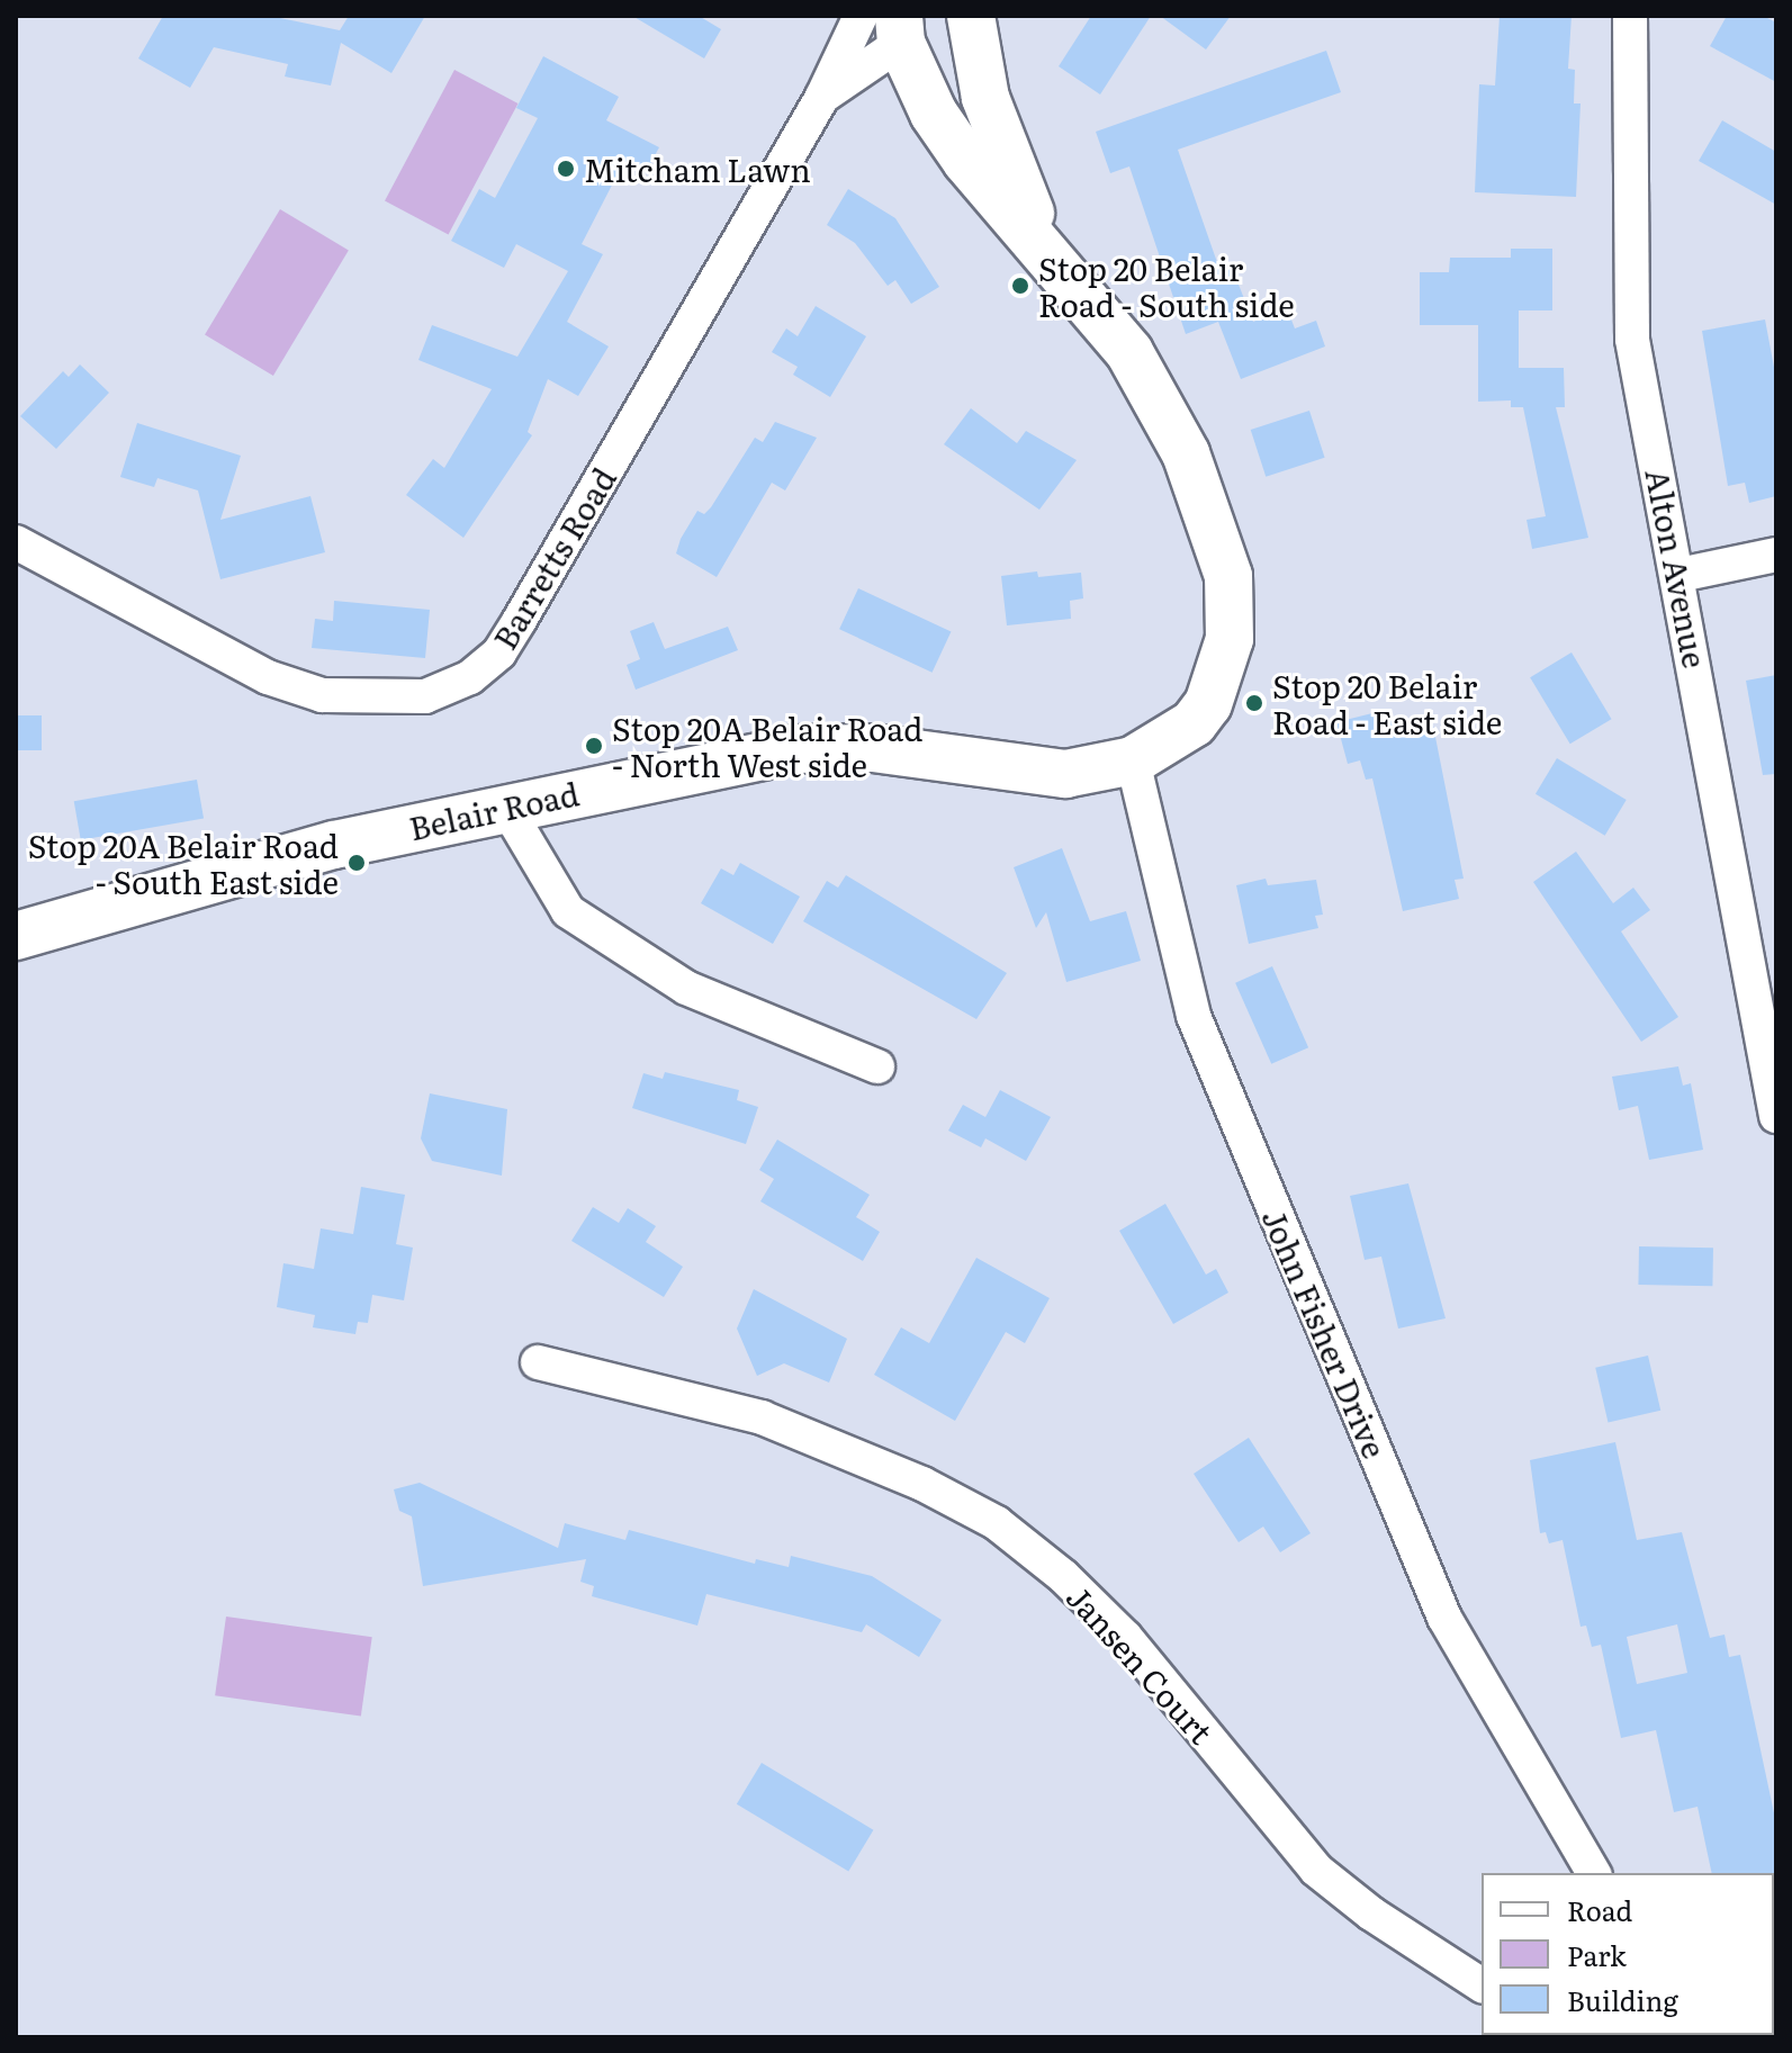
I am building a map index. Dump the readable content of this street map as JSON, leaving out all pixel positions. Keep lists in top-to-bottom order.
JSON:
{
  "streets": {
    "main road": ["Belair Road"],
    "street": [
      "Barretts Road",
      "Alton Avenue",
      "John Fisher Drive",
      "Jansen Court"
    ]
  },
  "crossings": [
    ["Barretts Road", "Belair Road"],
    ["Belair Road", "John Fisher Drive"]
  ],
  "places": [
    "Mitcham Lawn",
    "Stop 20 Belair Road - South side",
    "Stop 20 Belair Road - East side",
    "Stop 20A Belair Road - North West side",
    "Stop 20A Belair Road - South East side"
  ],
  "legend": ["Road", "Park", "Building"]
}
